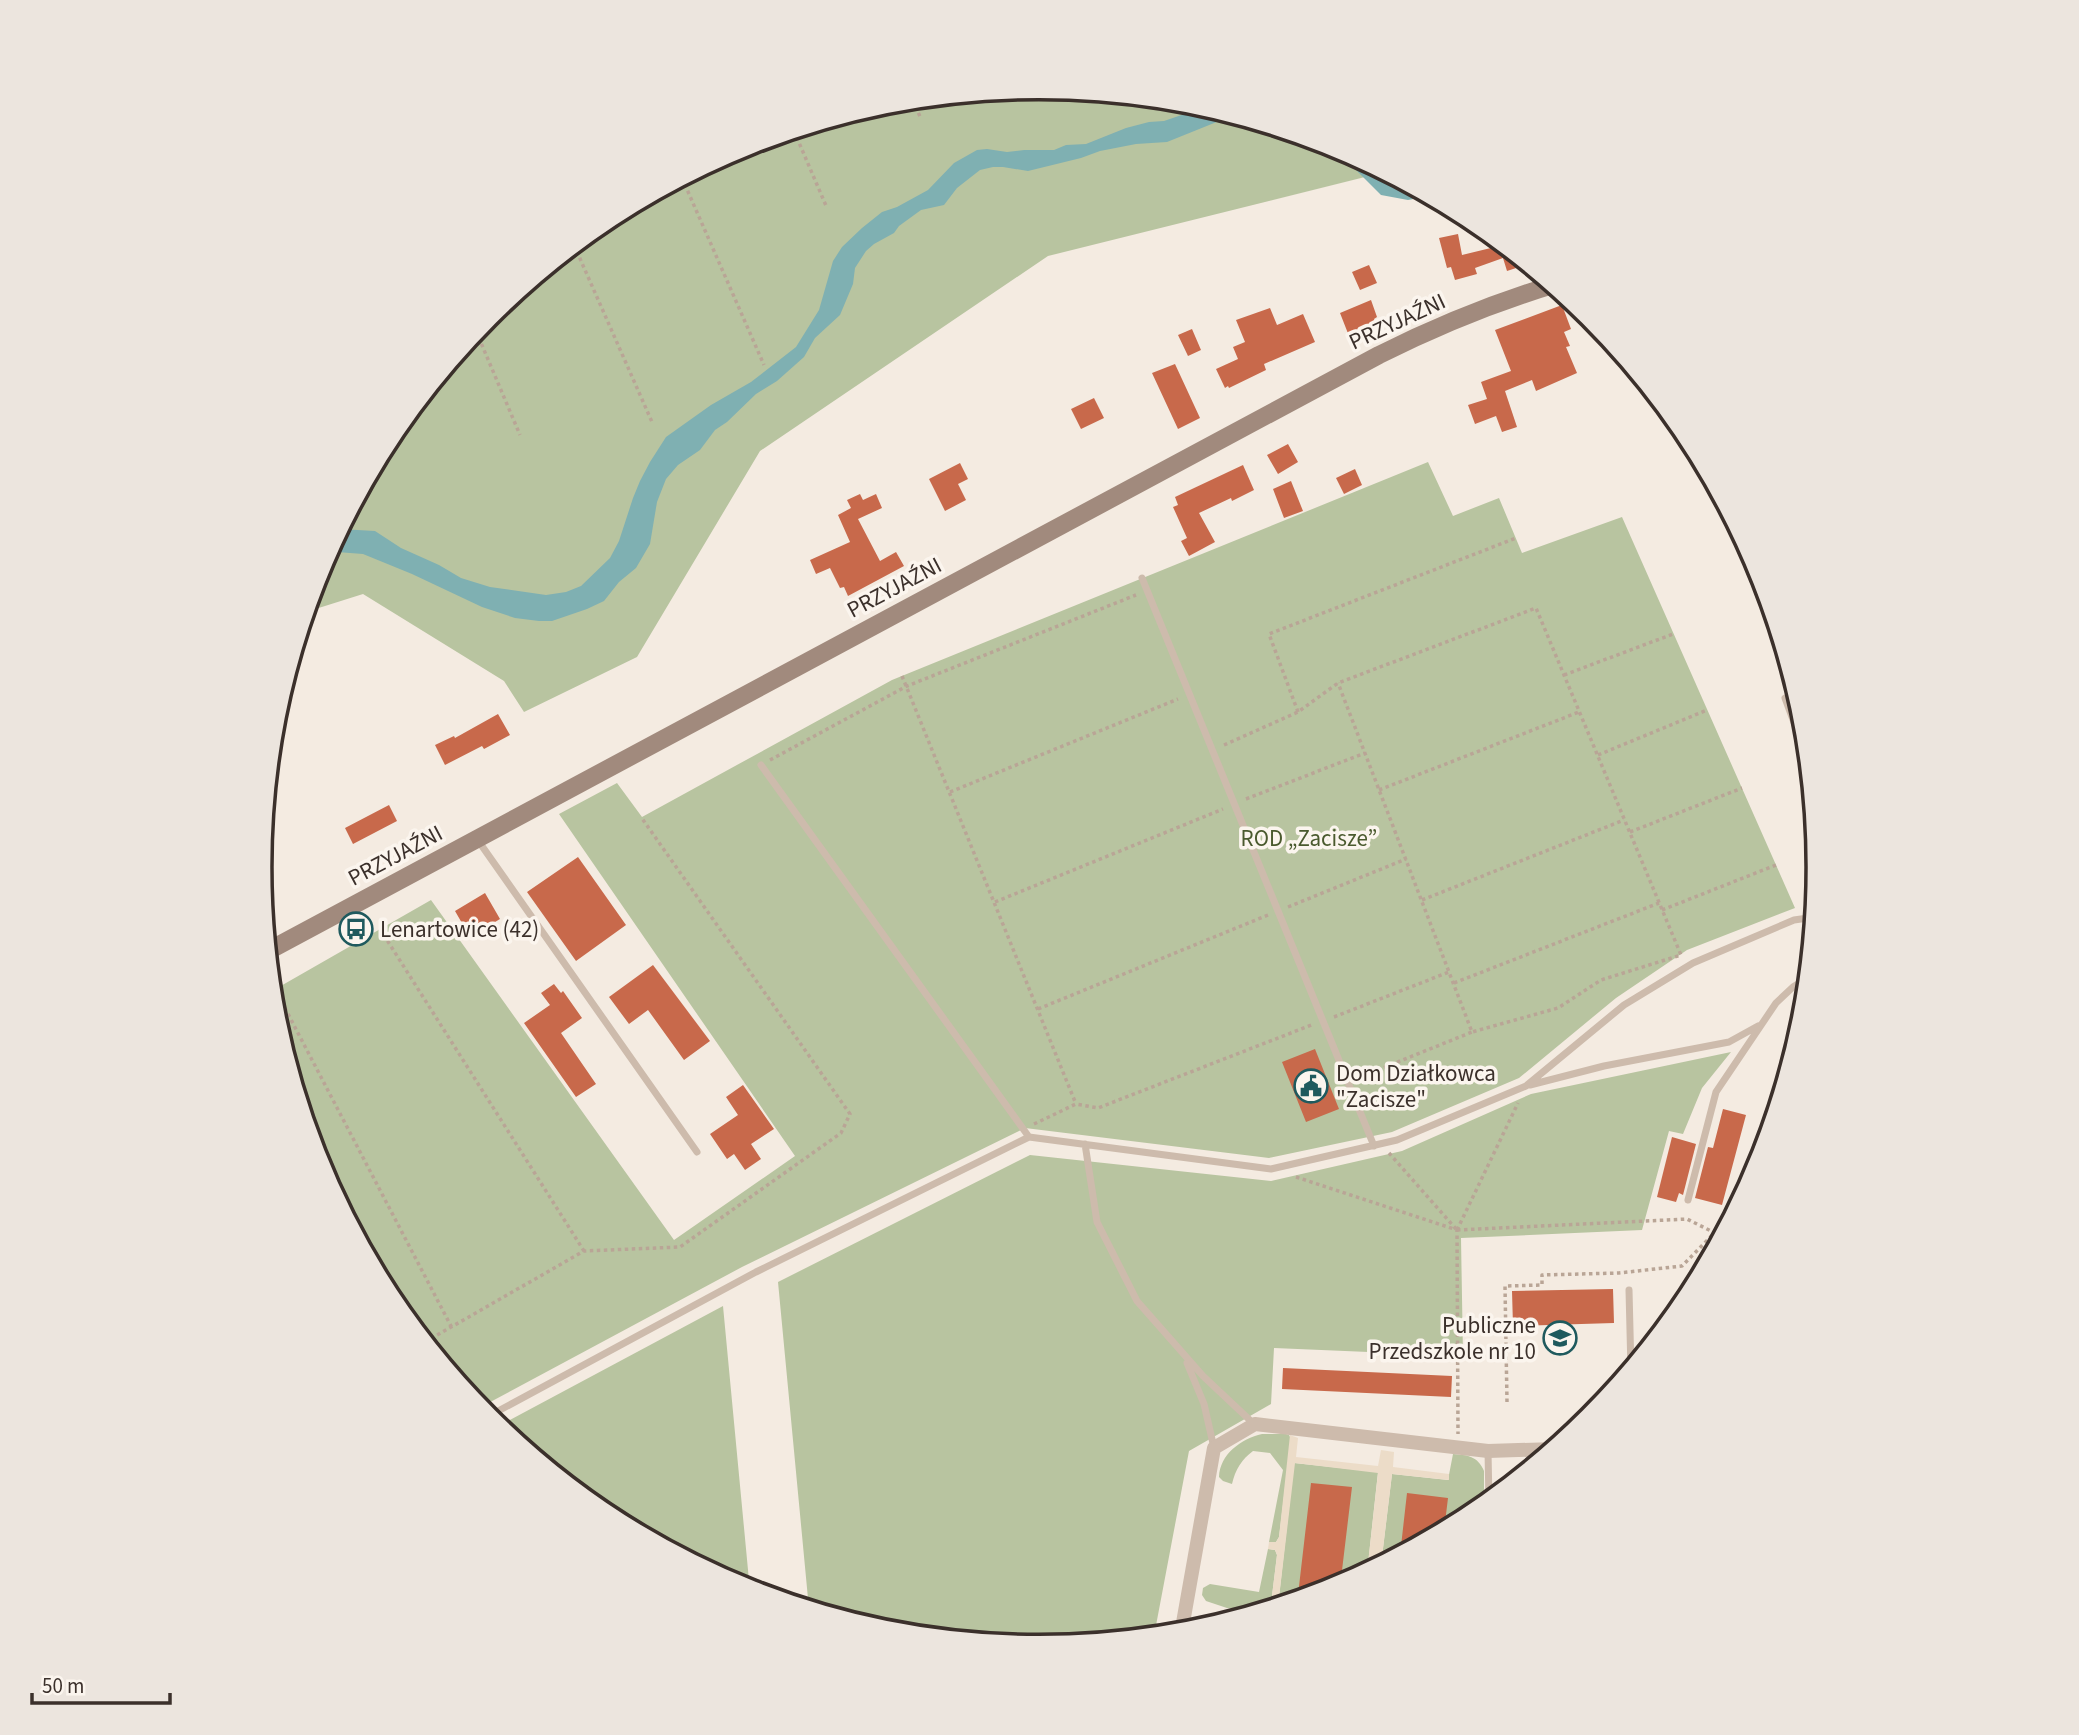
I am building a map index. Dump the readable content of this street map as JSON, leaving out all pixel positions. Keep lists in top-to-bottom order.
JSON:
{
  "streets": {
    "main road": ["PRZYJAŹNI"]
  },
  "parks": ["ROD „Zacisze”"],
  "places": {
    "bus stop": ["Lenartowice (42)"],
    "public building": ["Dom Działkowca \"Zacisze\""],
    "school or university": ["Publiczne Przedszkole nr 10"]
  },
  "scale_bar": "50 m"
}
